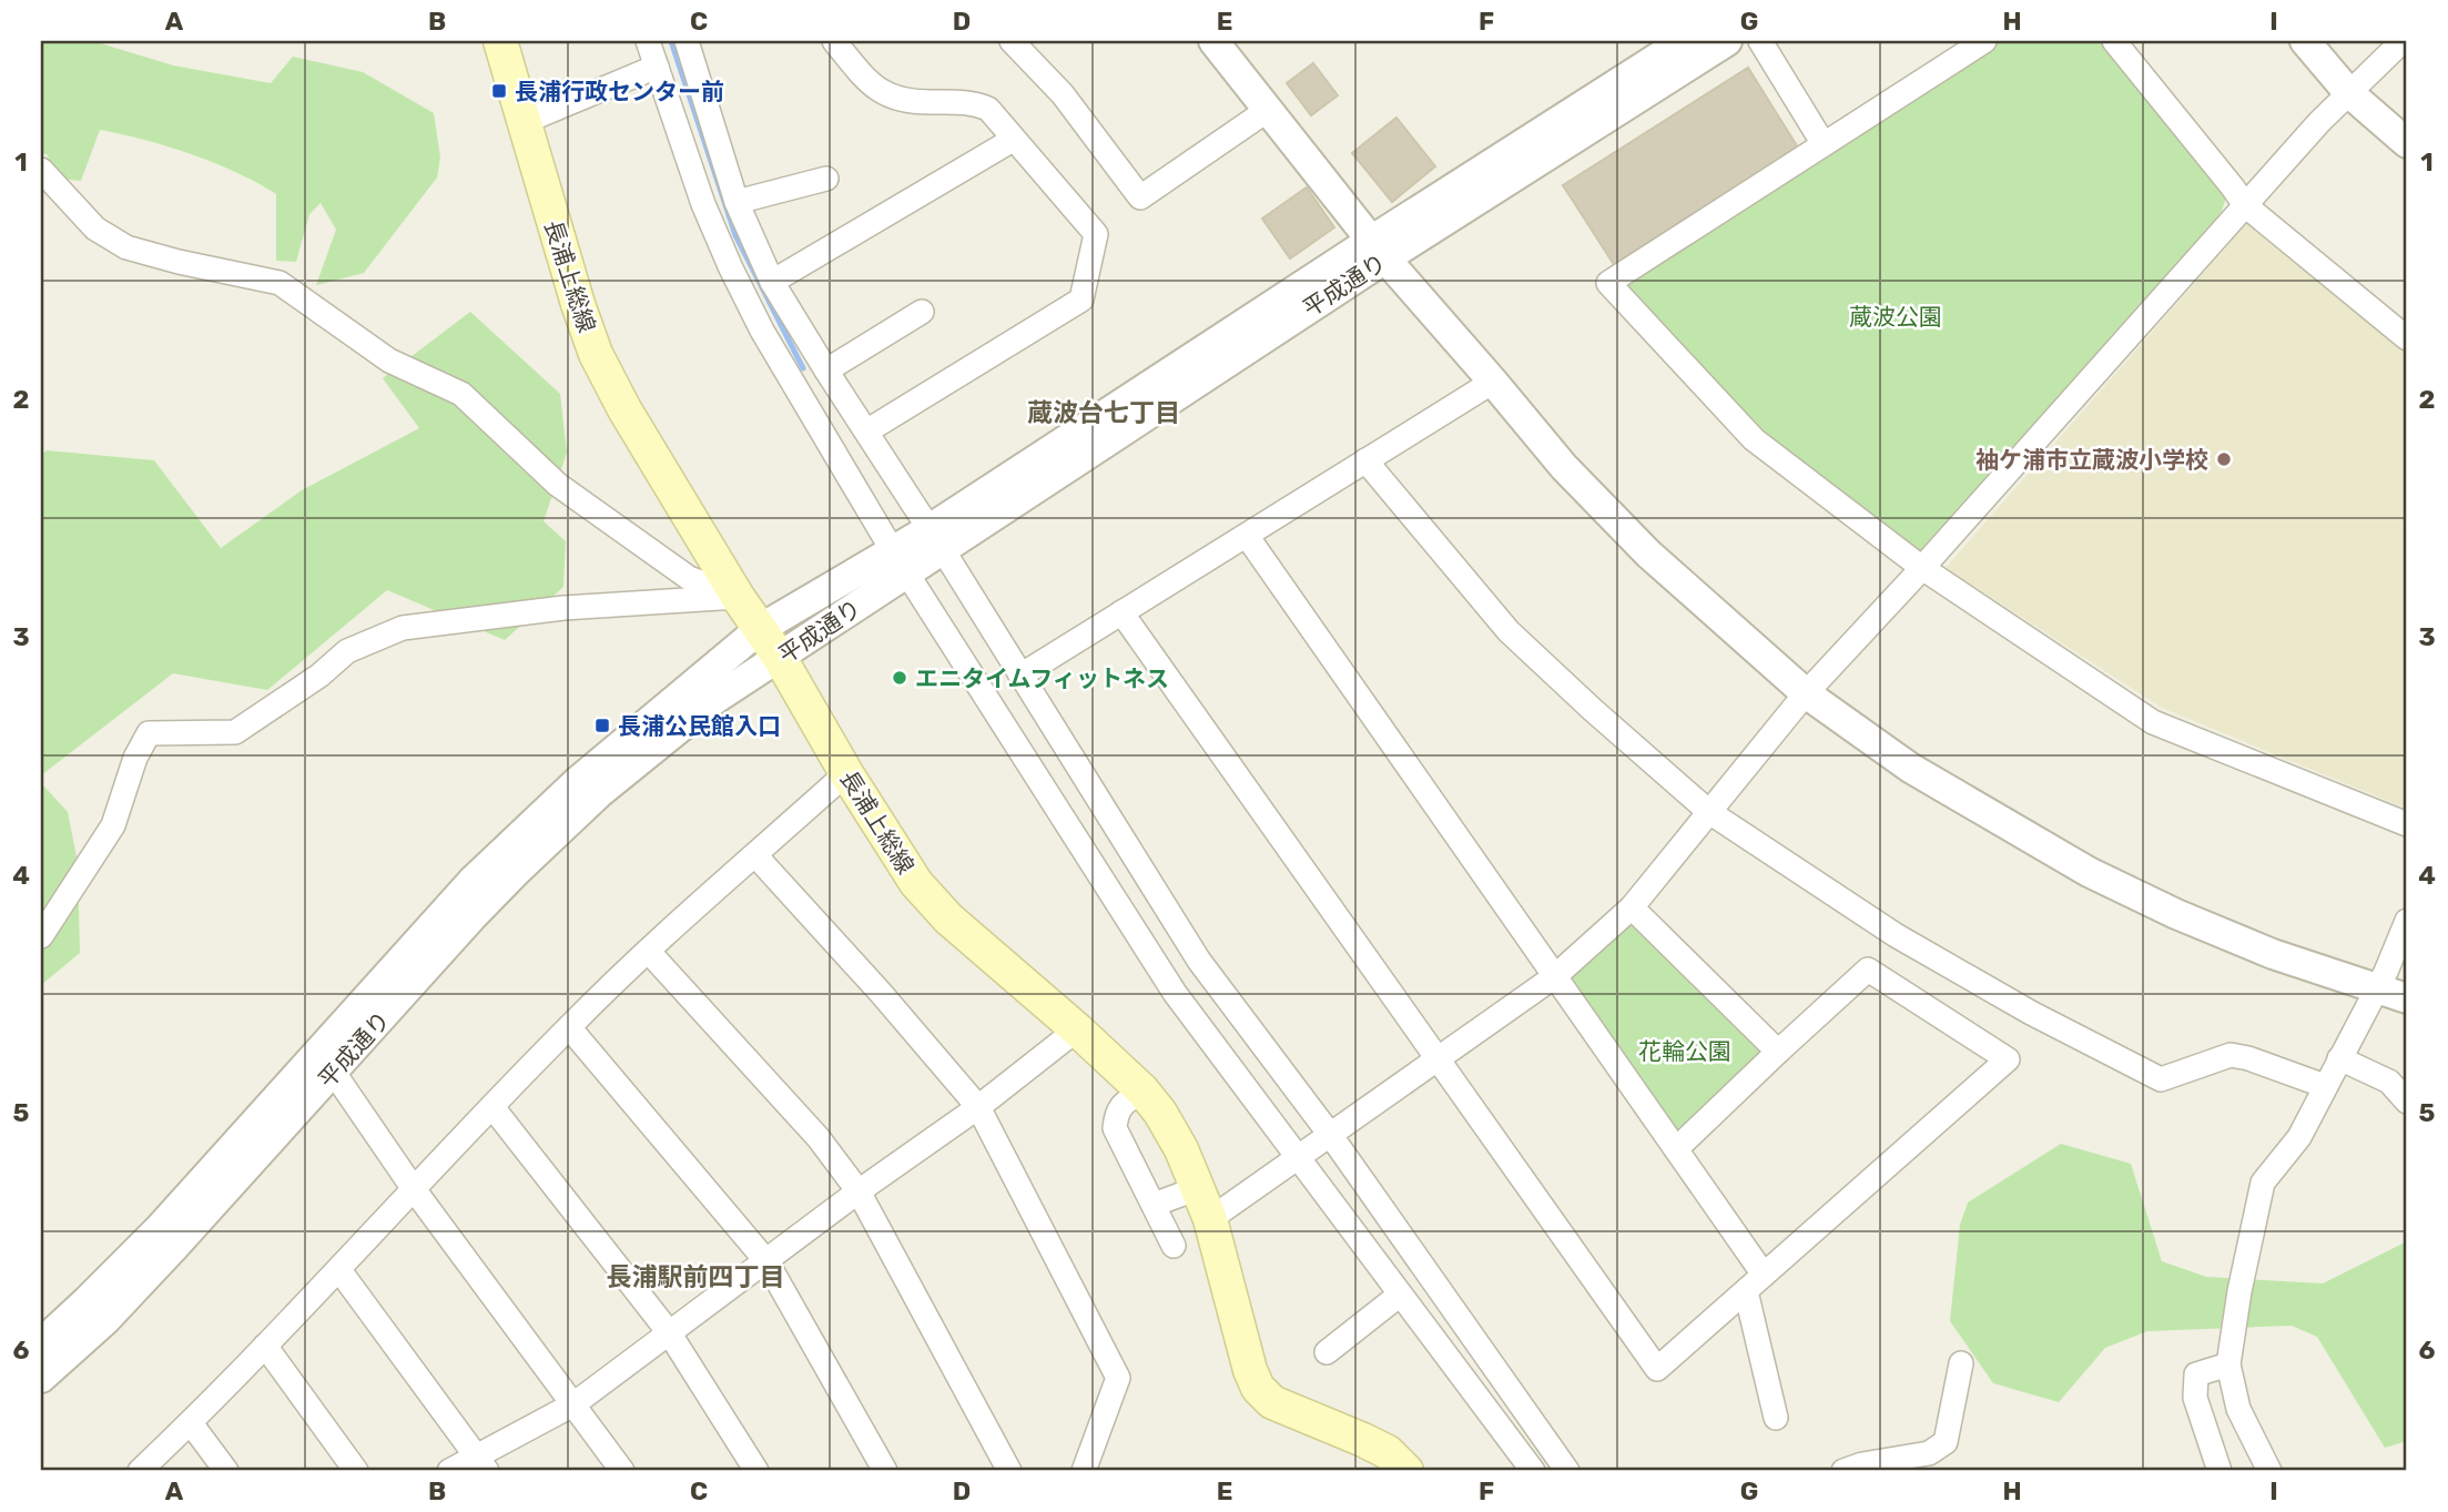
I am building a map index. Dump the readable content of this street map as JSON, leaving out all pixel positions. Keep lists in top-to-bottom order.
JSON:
{
  "streets": {
    "main road": ["長浦上総線"],
    "street": ["平成通り"]
  },
  "crossings": [
    ["長浦上総線", "平成通り"]
  ],
  "districts": ["蔵波台七丁目", "長浦駅前四丁目"],
  "parks": ["蔵波公園", "花輪公園"],
  "places": {
    "transit": ["長浦行政センター前", "長浦公民館入口"],
    "other": ["袖ケ浦市立蔵波小学校", "エニタイムフィットネス"]
  },
  "grid": {
    "columns": [
      "A",
      "B",
      "C",
      "D",
      "E",
      "F",
      "G",
      "H",
      "I"
    ],
    "rows": [
      "1",
      "2",
      "3",
      "4",
      "5",
      "6"
    ]
  }
}
